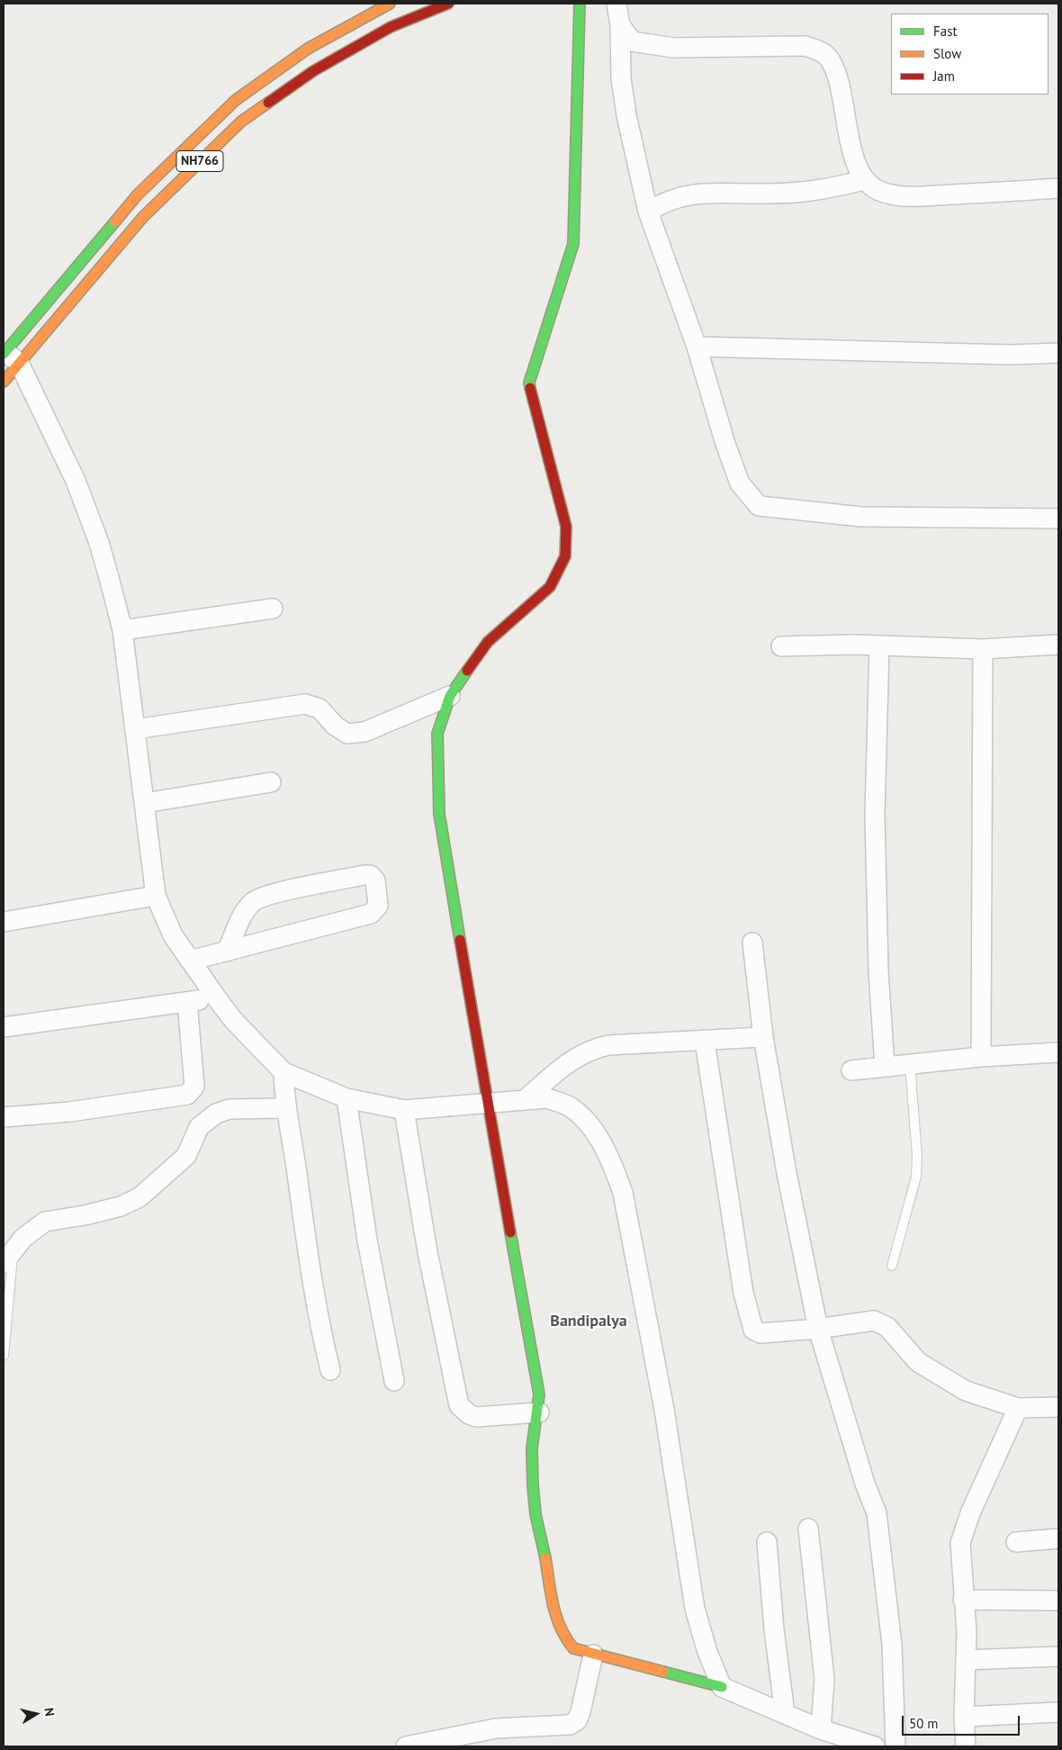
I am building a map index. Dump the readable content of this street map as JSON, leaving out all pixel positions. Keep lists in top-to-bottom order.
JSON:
{
  "streets": {
    "main road": ["NH766"]
  },
  "districts": ["Bandipalya"],
  "legend": ["Fast", "Slow", "Jam"],
  "scale_bar": "50 m",
  "north": "right"
}
